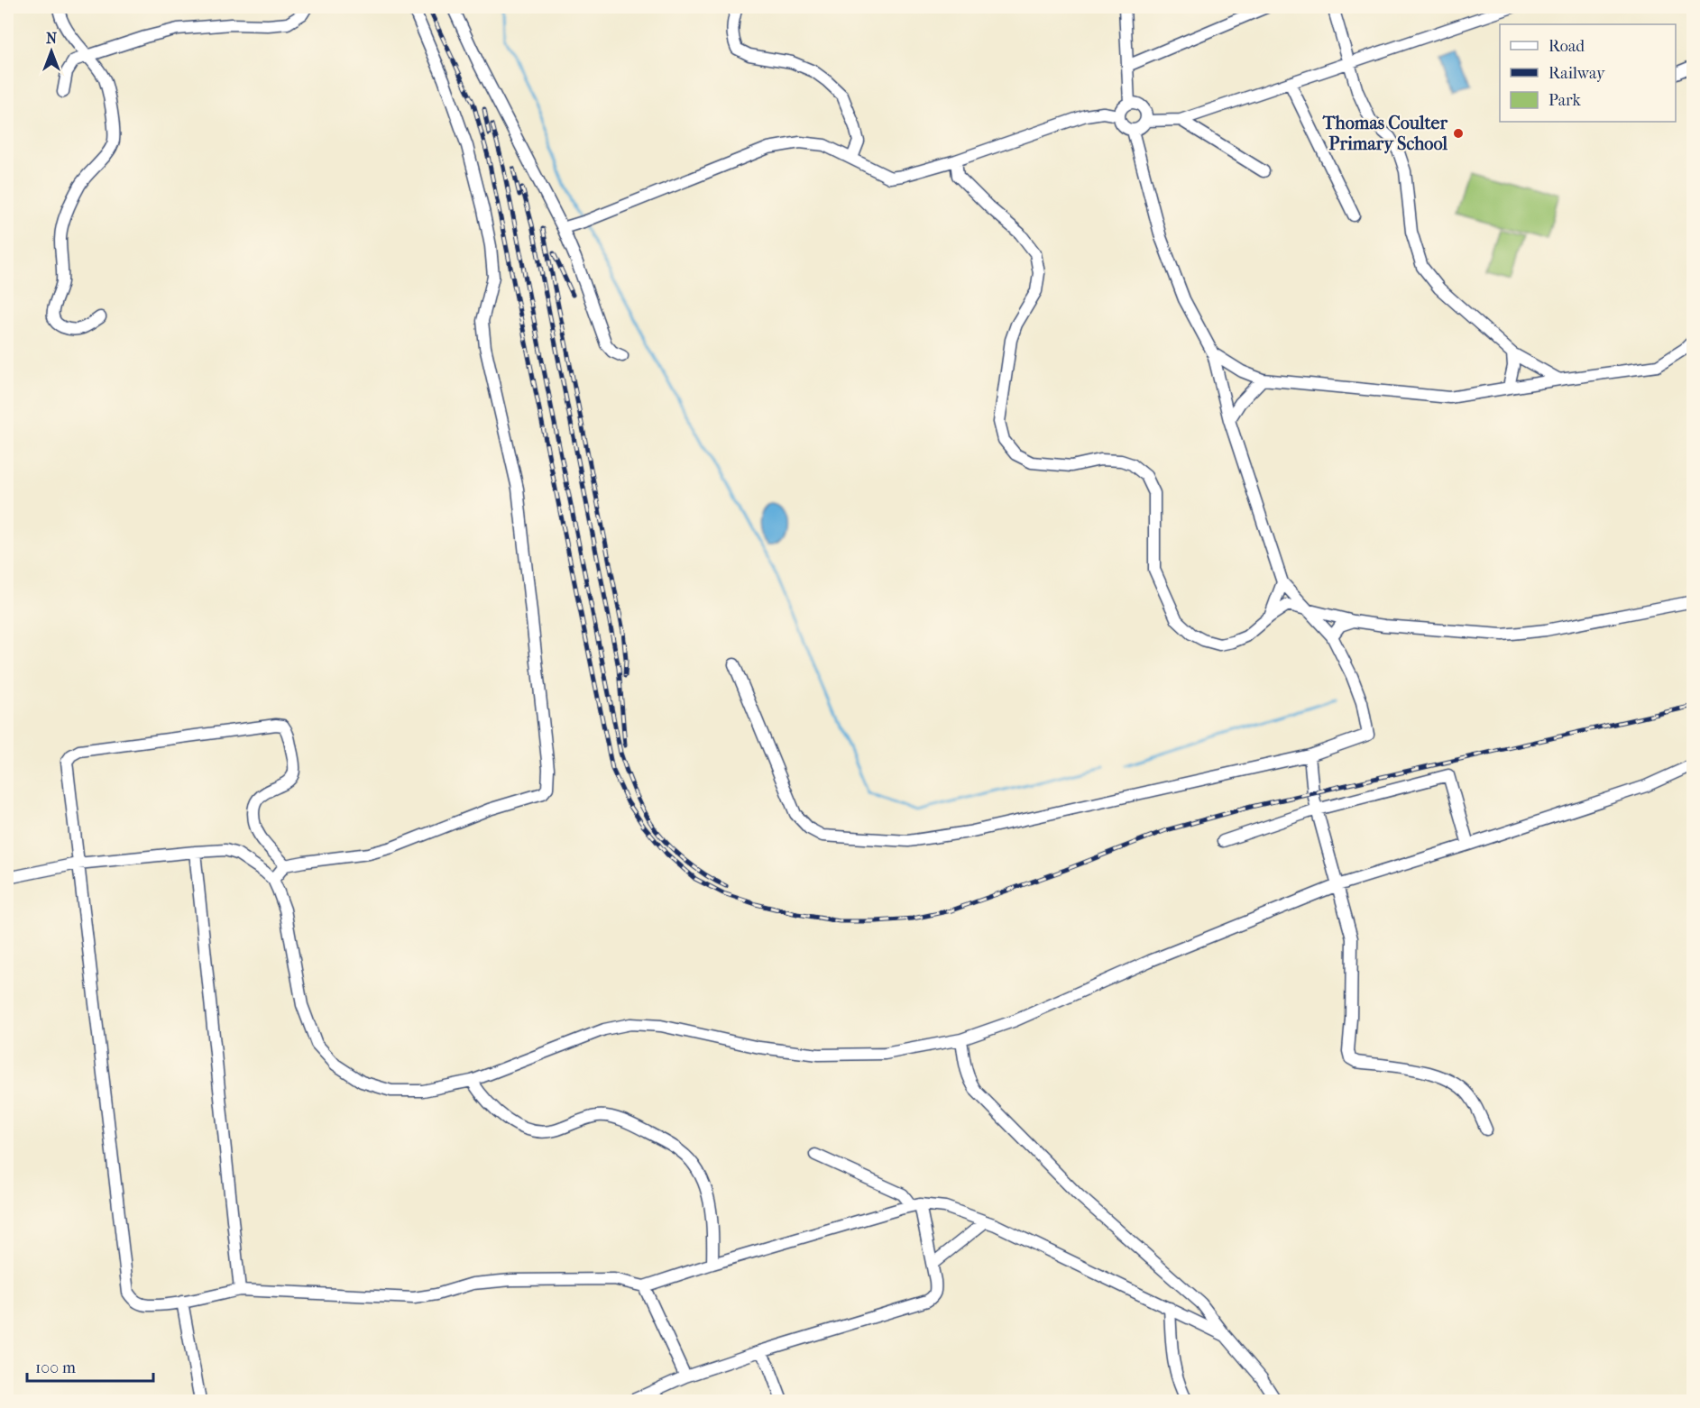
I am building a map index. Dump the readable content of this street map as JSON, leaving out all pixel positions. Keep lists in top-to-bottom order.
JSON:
{
  "places": ["Thomas Coulter Primary School"],
  "legend": ["Road", "Railway", "Park"],
  "scale_bar": "100 m",
  "north": "top"
}
